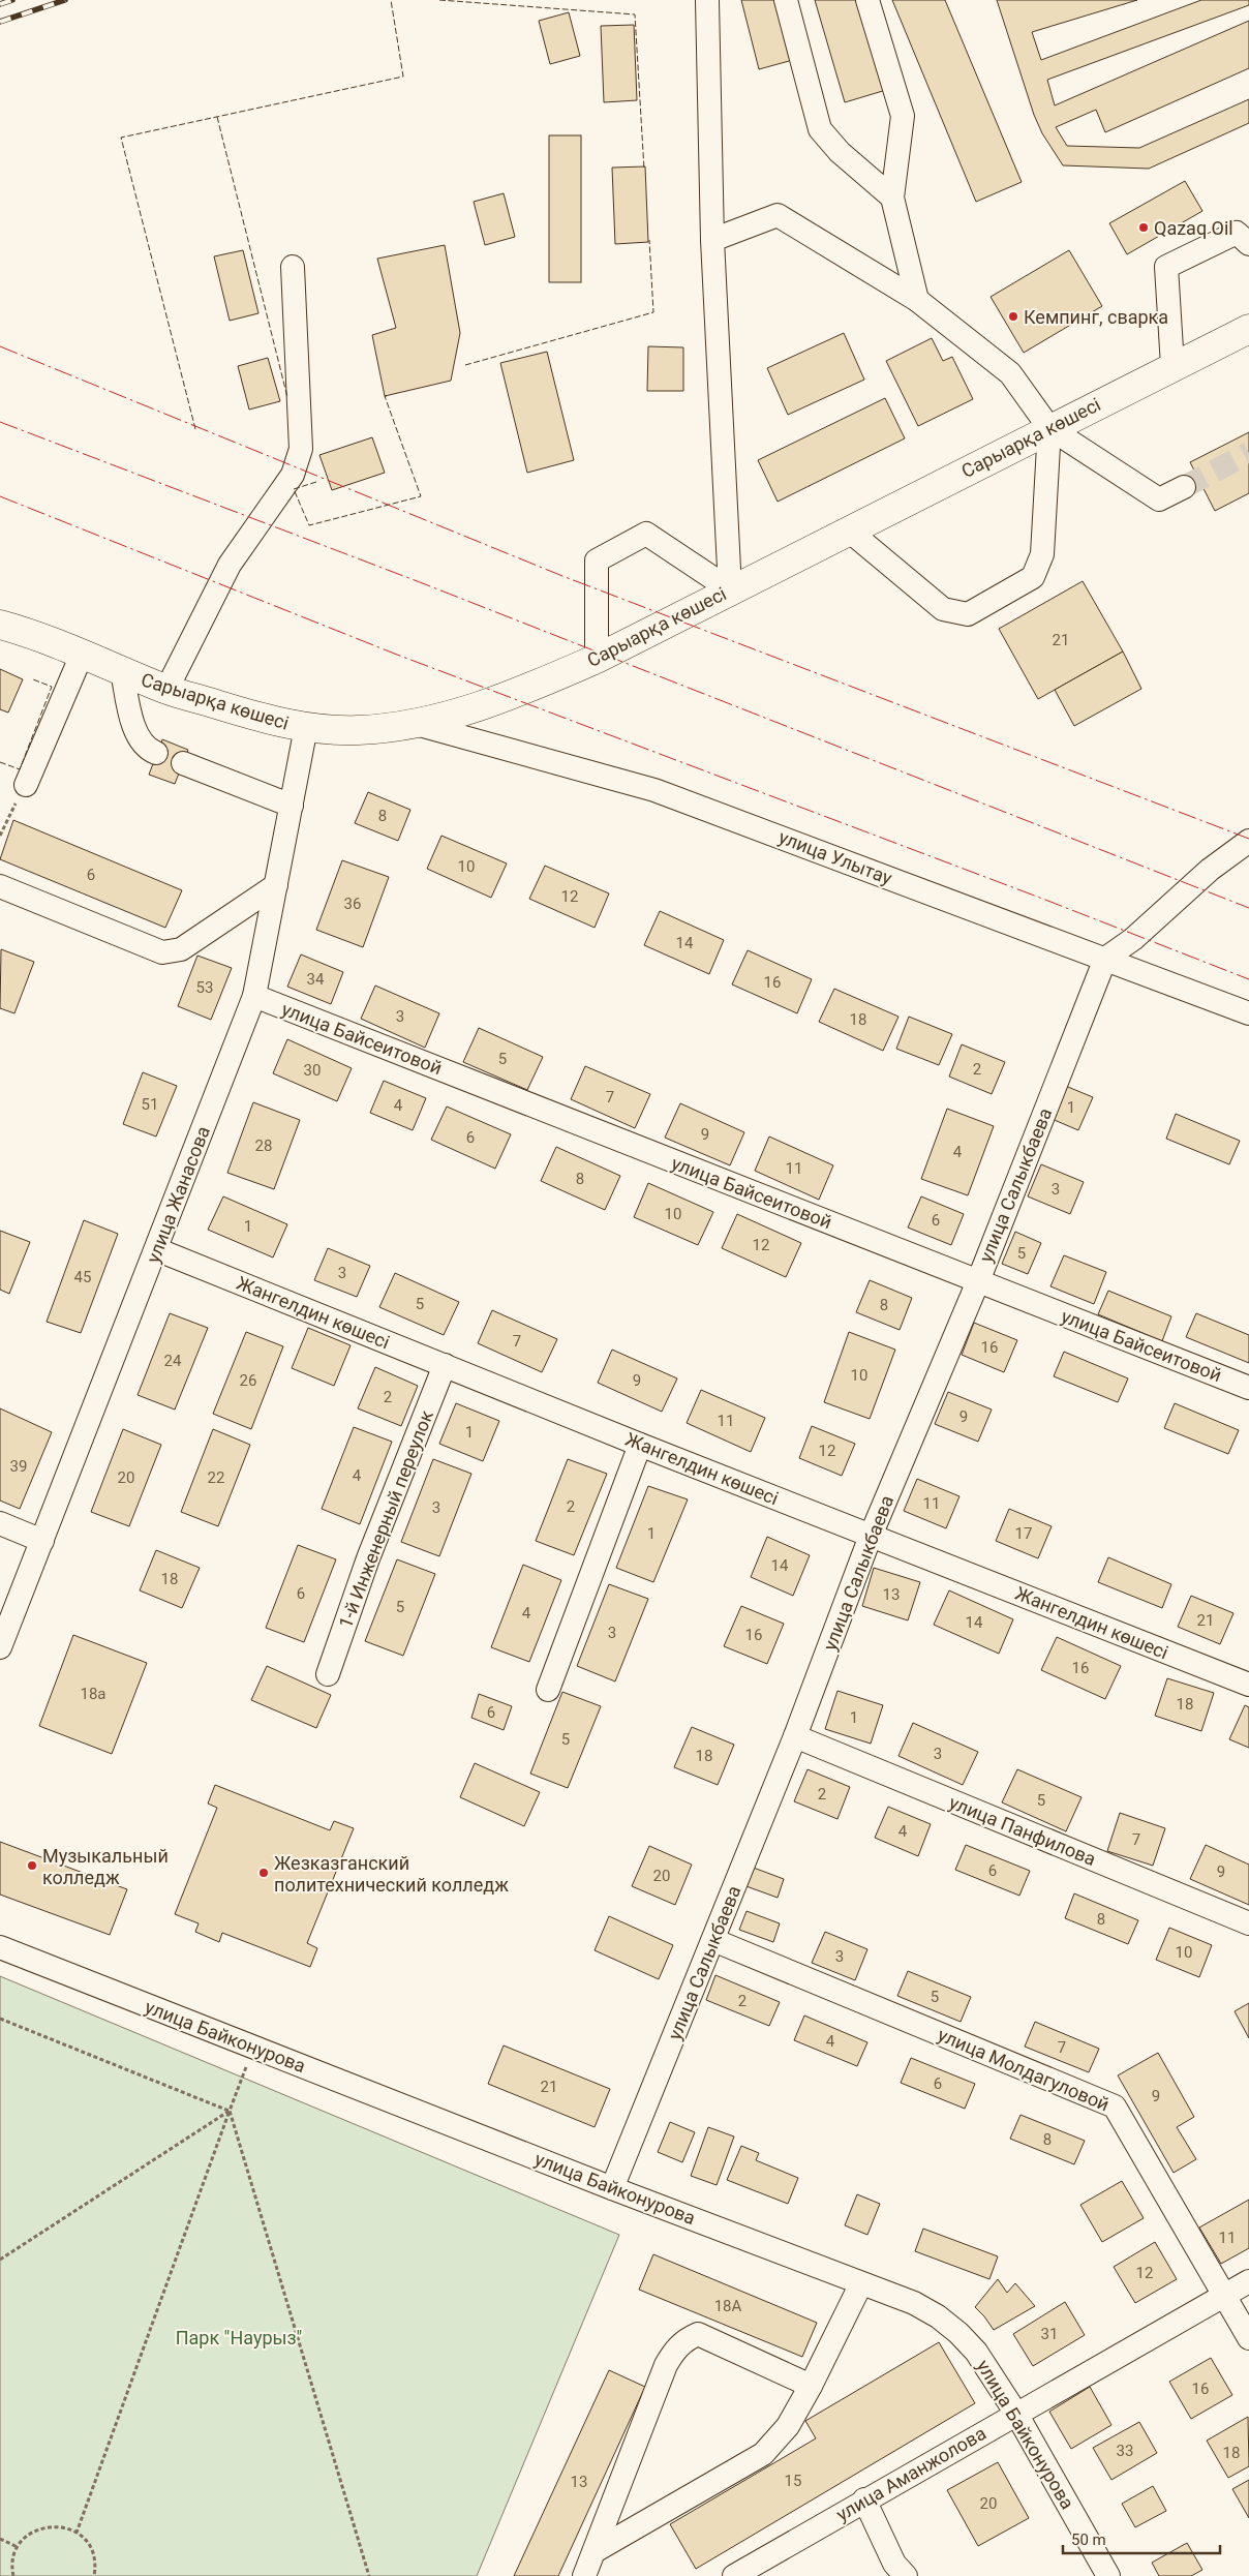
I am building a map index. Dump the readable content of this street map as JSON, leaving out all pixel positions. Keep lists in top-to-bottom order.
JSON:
{
  "streets": {
    "main road": ["Сарыарқа көшесі"],
    "street": [
      "улица Улытау",
      "улица Байсеитовой",
      "улица Салыкбаева",
      "улица Жанасова",
      "Жангелдин көшесі",
      "1-й Инженерный переулок",
      "улица Панфилова",
      "улица Байконурова",
      "улица Молдагуловой",
      "улица Аманжолова"
    ]
  },
  "crossings": [
    ["Сарыарқа көшесі", "улица Улытау"],
    ["Сарыарқа көшесі", "улица Жанасова"],
    ["улица Улытау", "улица Салыкбаева"],
    ["улица Байсеитовой", "улица Салыкбаева"],
    ["улица Байсеитовой", "улица Жанасова"],
    ["улица Салыкбаева", "Жангелдин көшесі"],
    ["улица Салыкбаева", "улица Панфилова"],
    ["улица Салыкбаева", "улица Байконурова"],
    ["улица Салыкбаева", "улица Молдагуловой"],
    ["улица Жанасова", "Жангелдин көшесі"],
    ["Жангелдин көшесі", "1-й Инженерный переулок"],
    ["улица Байконурова", "улица Аманжолова"],
    ["улица Молдагуловой", "улица Аманжолова"]
  ],
  "parks": ["Парк \"Наурыз\""],
  "places": [
    "Qazaq Oil",
    "Кемпинг, сварка",
    "Музыкальный колледж",
    "Жезказганский политехнический колледж"
  ],
  "house_numbers": [
    "21",
    "8",
    "10",
    "6",
    "12",
    "36",
    "14",
    "34",
    "16",
    "53",
    "3",
    "18",
    "5",
    "2",
    "30",
    "7",
    "51",
    "4",
    "1",
    "9",
    "6",
    "28",
    "4",
    "11",
    "8",
    "3",
    "10",
    "6",
    "1",
    "12",
    "5",
    "3",
    "45",
    "5",
    "8",
    "7",
    "16",
    "24",
    "10",
    "26",
    "9",
    "2",
    "9",
    "11",
    "1",
    "12",
    "39",
    "4",
    "20",
    "22",
    "11",
    "2",
    "3",
    "1",
    "17",
    "14",
    "18",
    "6",
    "13",
    "5",
    "4",
    "21",
    "14",
    "3",
    "16",
    "16",
    "18а",
    "18",
    "6",
    "1",
    "5",
    "3",
    "18",
    "2",
    "5",
    "4",
    "7",
    "6",
    "9",
    "20",
    "8",
    "10",
    "3",
    "5",
    "2",
    "4",
    "7",
    "6",
    "21",
    "9",
    "8",
    "11",
    "12",
    "18А",
    "31",
    "16",
    "33",
    "18",
    "15",
    "13",
    "20"
  ],
  "scale_bar": "50 m"
}
